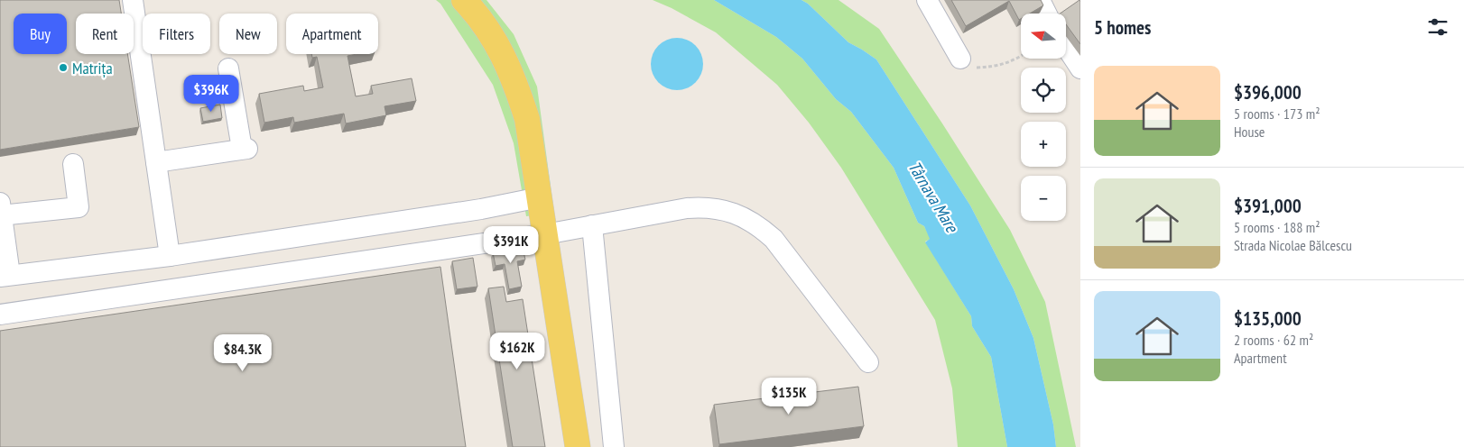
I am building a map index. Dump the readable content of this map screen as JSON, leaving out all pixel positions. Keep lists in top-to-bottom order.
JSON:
{
  "water": ["Târnava Mare"],
  "places": ["Matrița"],
  "north": "left",
  "page": {
    "heading": "5 homes",
    "map_buttons": ["+", "−"],
    "chip": [
      "Buy",
      "Rent",
      "Filters",
      "New",
      "Apartment"
    ],
    "list": [
      {
        "name": "$396,000",
        "note": "5 rooms · 173 m² · House"
      },
      {
        "name": "$391,000",
        "note": "5 rooms · 188 m² · Strada Nicolae Bălcescu"
      },
      {
        "name": "$135,000",
        "note": "2 rooms · 62 m² · Apartment"
      }
    ],
    "price": [
      "$396K",
      "$391K",
      "$162K",
      "$84.3K",
      "$135K"
    ]
  }
}
